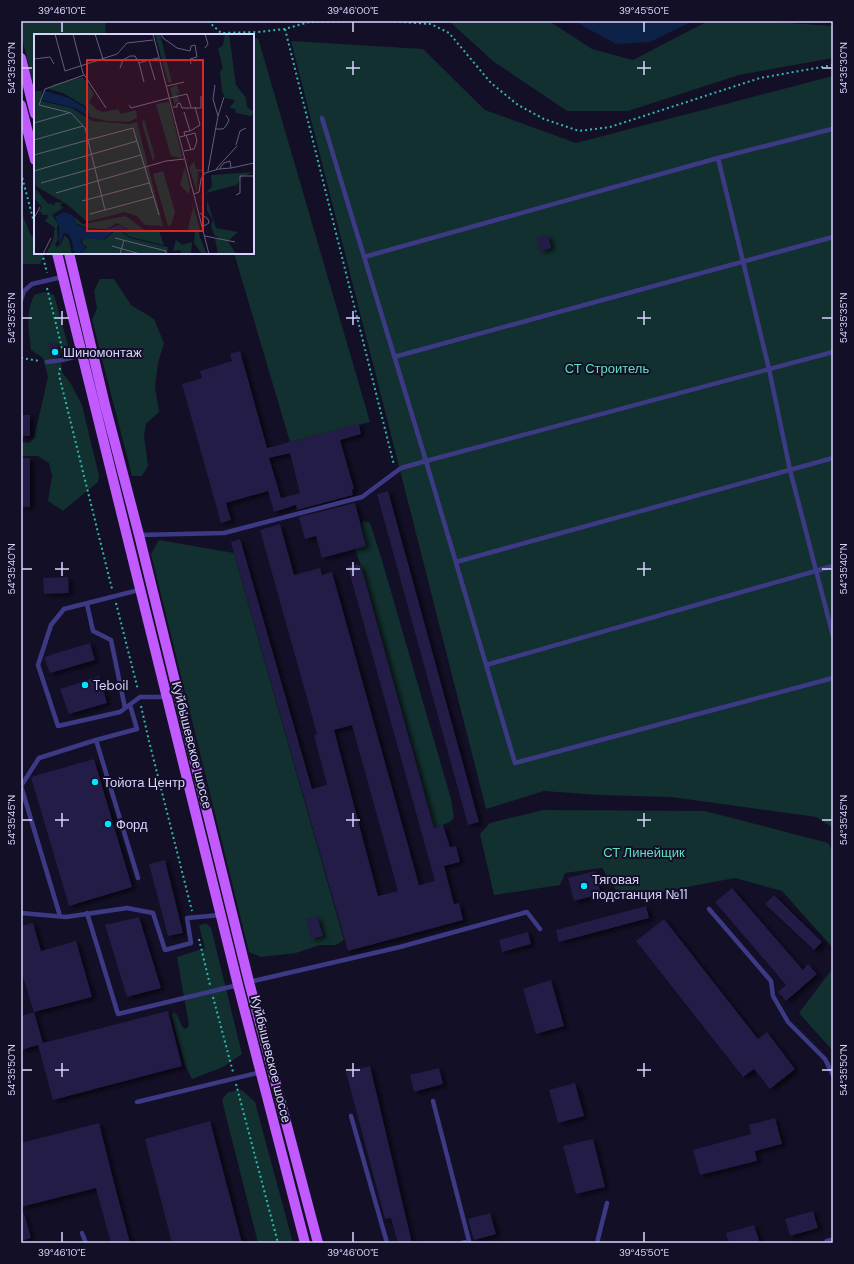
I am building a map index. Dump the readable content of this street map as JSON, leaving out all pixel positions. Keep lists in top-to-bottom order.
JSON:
{
  "streets": {
    "main road": ["Куйбышевское шоссе"]
  },
  "parks": ["СТ Строитель", "СТ Линейщик"],
  "places": [
    "Шиномонтаж",
    "Teboil",
    "Тойота Центр",
    "Форд",
    "Тяговая подстанция №11"
  ],
  "coordinates": [
    "39°46'10\"E",
    "39°46'00\"E",
    "39°45'50\"E",
    "54°35'30\"N",
    "54°35'35\"N",
    "54°35'40\"N",
    "54°35'45\"N",
    "54°35'50\"N"
  ]
}
